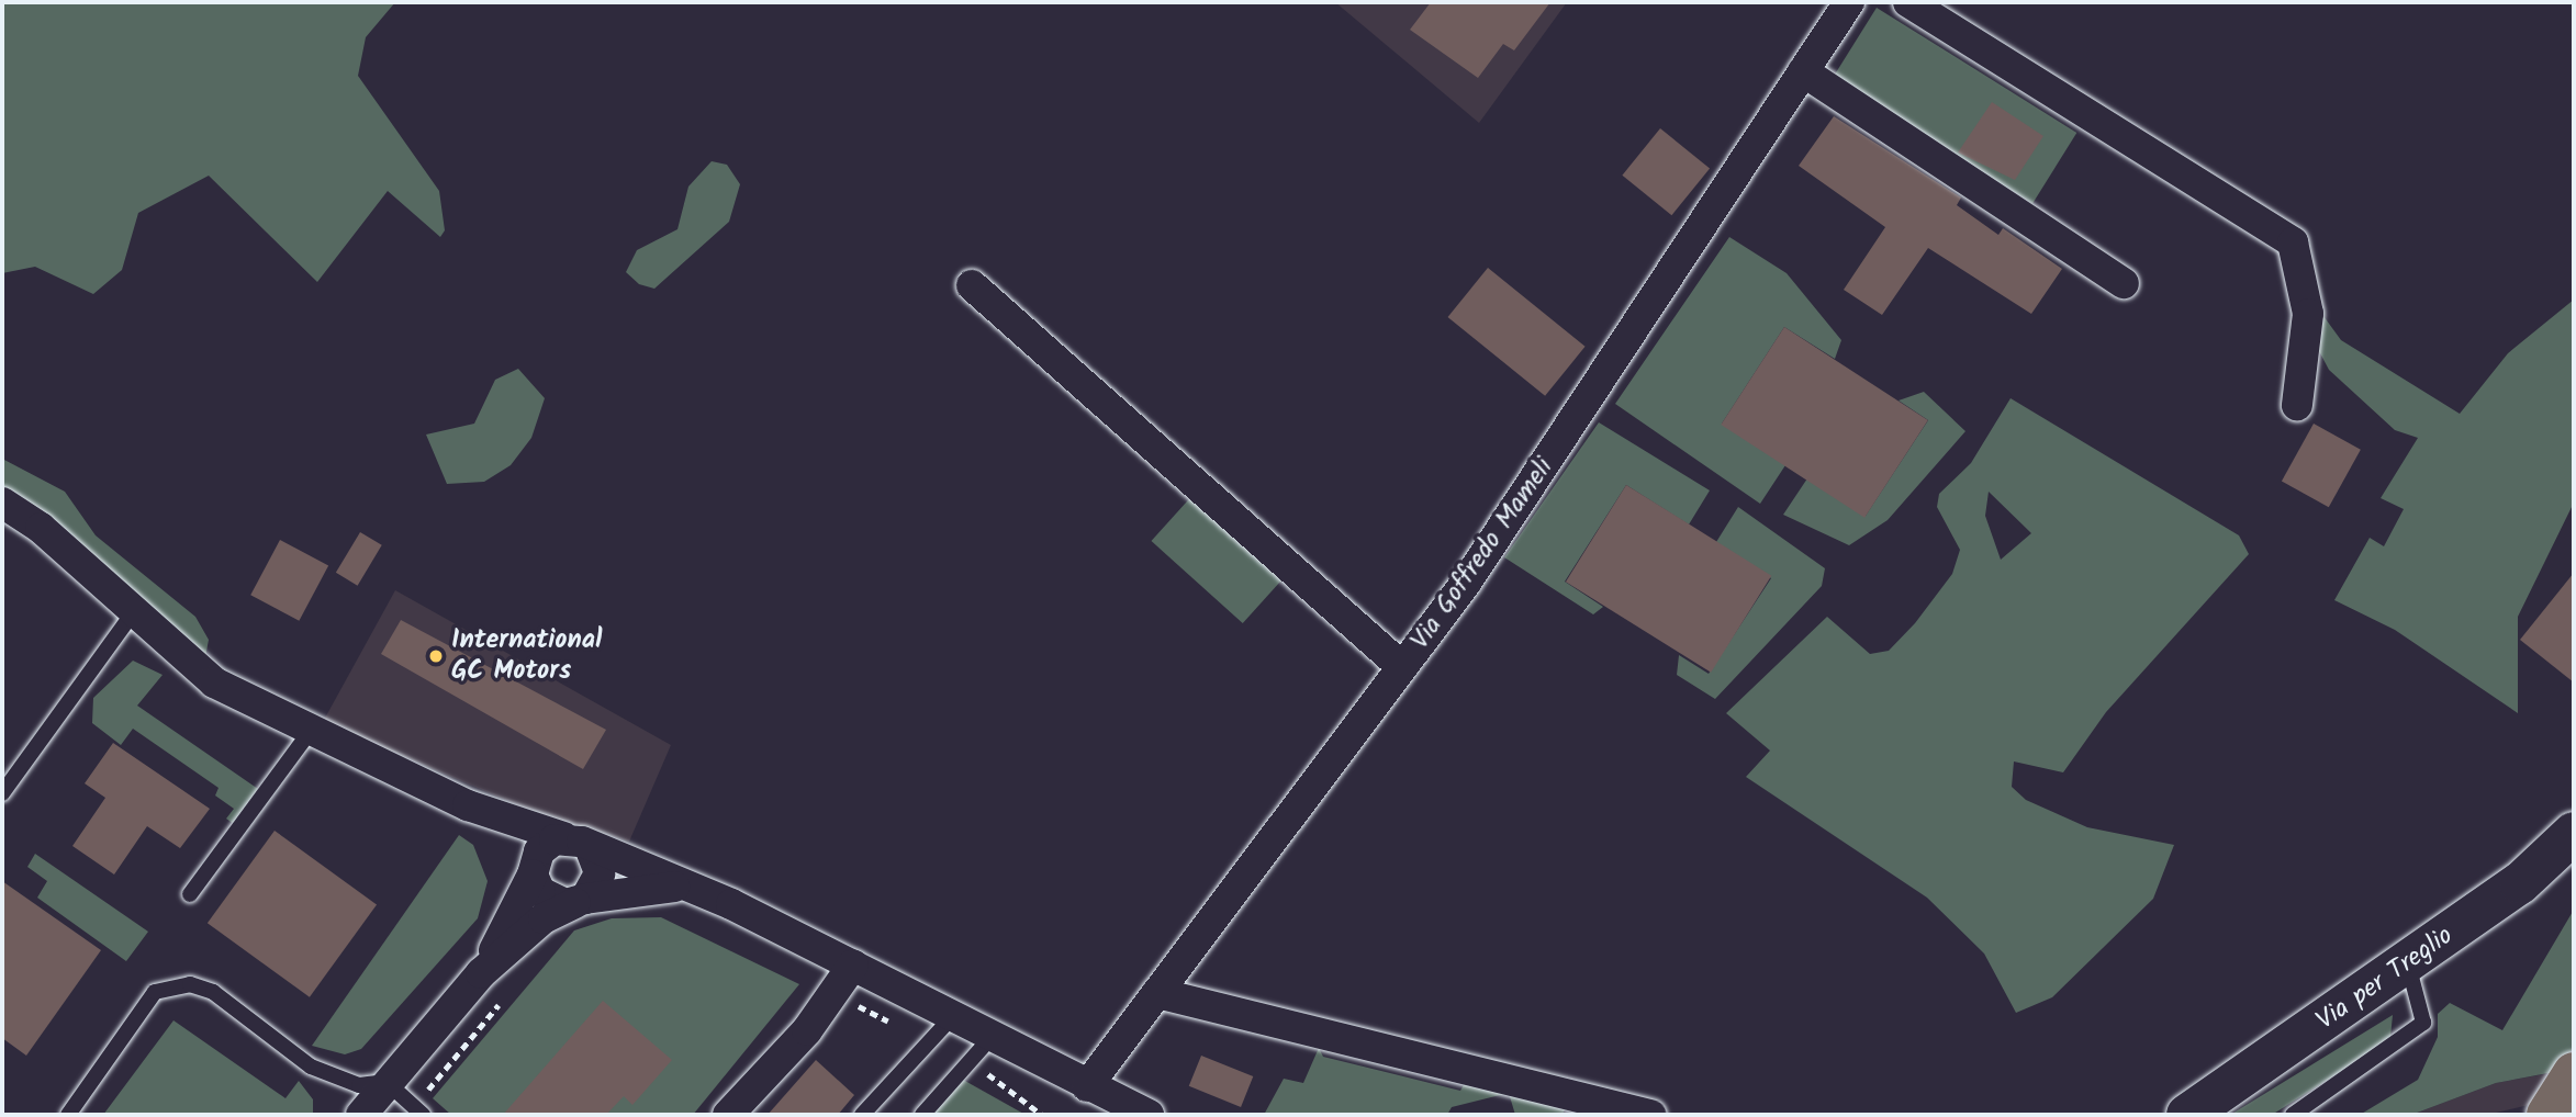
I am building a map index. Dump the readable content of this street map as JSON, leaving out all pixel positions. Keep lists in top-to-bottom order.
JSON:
{
  "streets": {
    "main road": ["Via per Treglio"],
    "street": ["Via Goffredo Mameli"]
  },
  "places": ["International GC Motors"]
}
